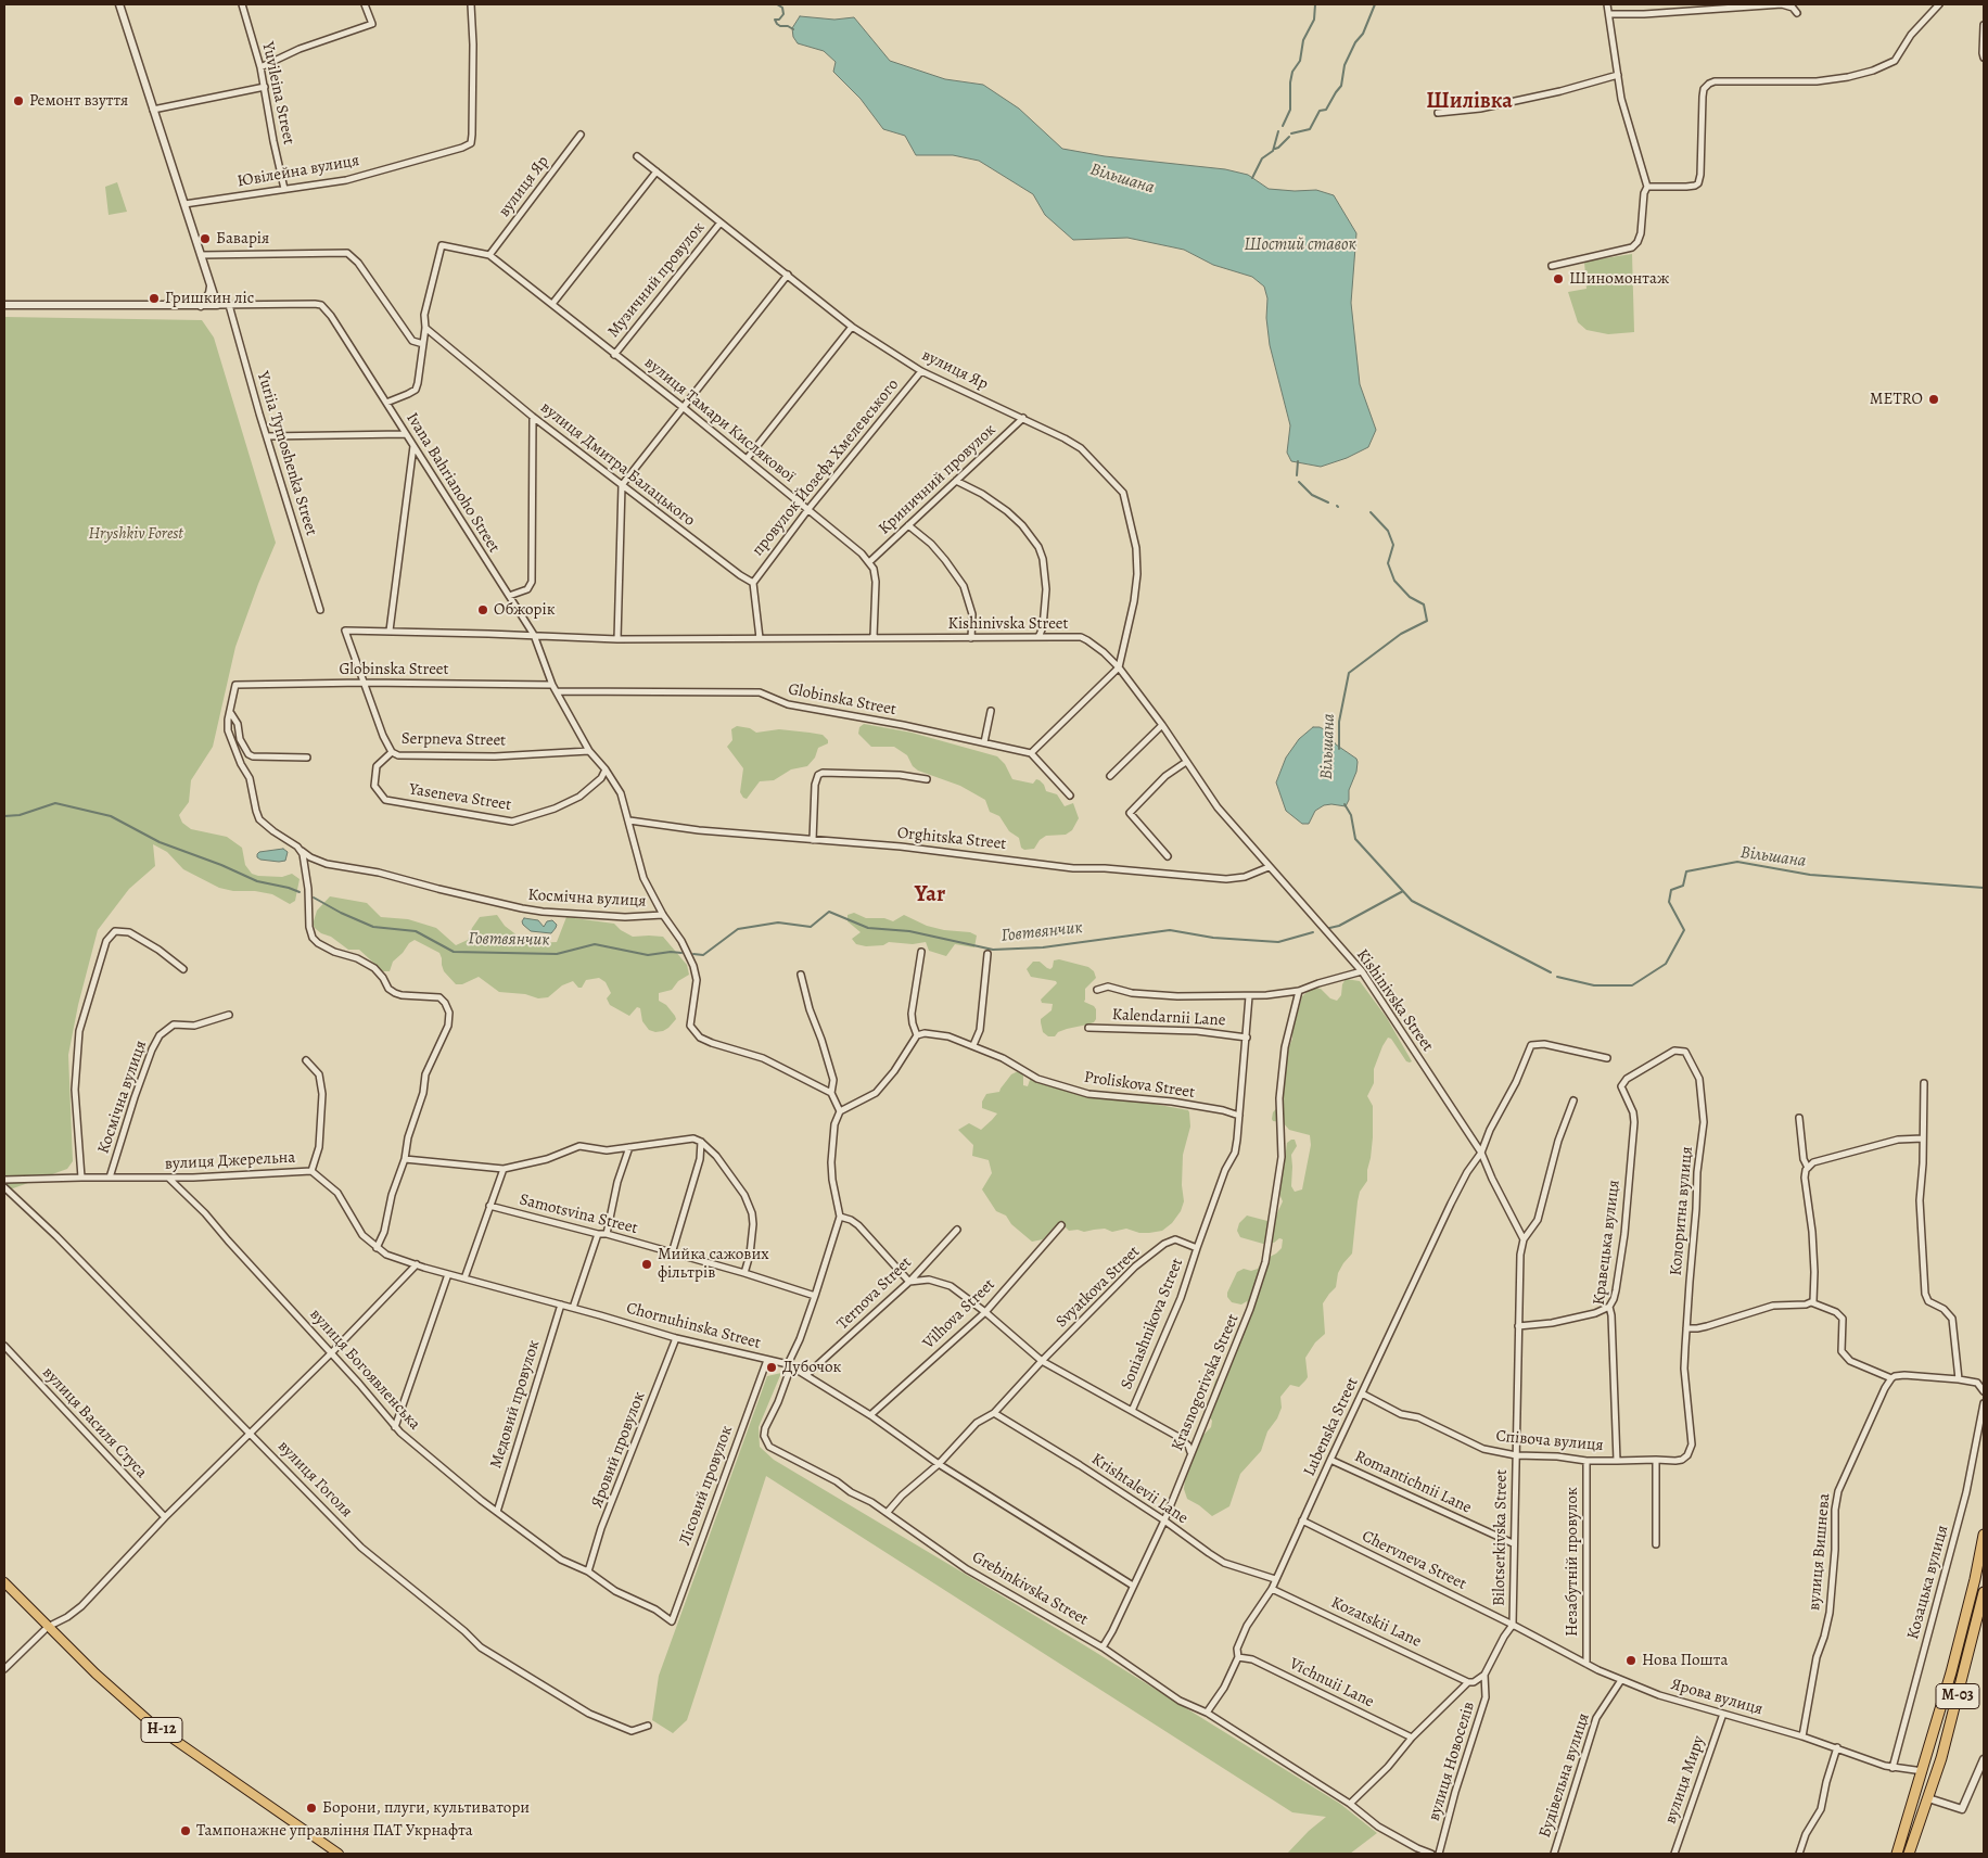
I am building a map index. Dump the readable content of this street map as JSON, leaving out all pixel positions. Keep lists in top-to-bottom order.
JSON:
{
  "streets": {
    "highway": ["М-03"],
    "main road": ["Н-12"],
    "street": [
      "Yuvileina Street",
      "Ювілейна вулиця",
      "вулиця Яр",
      "Музичний провулок",
      "вулиця Тамари Кислякової",
      "Yuriia Tymoshenka Street",
      "вулиця Дмитра Балацького",
      "провулок Йозефа Хмелевського",
      "Криничний провулок",
      "Ivana Bahrianoho Street",
      "Kishinivska Street",
      "Globinska Street",
      "Serpneva Street",
      "Yaseneva Street",
      "Orghitska Street",
      "Космічна вулиця",
      "Kalendarnii Lane",
      "Proliskova Street",
      "вулиця Джерельна",
      "Колоритна вулиця",
      "Samotsvina Street",
      "Кравецька вулиця",
      "Svyatkova Street",
      "Ternova Street",
      "Vilhova Street",
      "Soniashnikova Street",
      "Chornuhinska Street",
      "вулиця Богоявленська",
      "Krasnogorivska Street",
      "Медовий провулок",
      "вулиця Василя Стуса",
      "Lubenska Street",
      "Співоча вулиця",
      "Яровий провулок",
      "вулиця Гоголя",
      "Romantichnii Lane",
      "Лісовий провулок",
      "Krishtalevii Lane",
      "Bilotserkivska Street",
      "вулиця Вишнева",
      "Chervneva Street",
      "Незабутній провулок",
      "Козацька вулиця",
      "Grebinkivska Street",
      "Kozatskii Lane",
      "Vichnuii Lane",
      "Ярова вулиця",
      "вулиця Новоселів",
      "Будівельна вулиця",
      "вулиця Миру"
    ]
  },
  "crossings": [
    ["Yuvileina Street", "Ювілейна вулиця"],
    ["вулиця Яр", "Музичний провулок"],
    ["вулиця Яр", "вулиця Тамари Кислякової"],
    ["вулиця Яр", "провулок Йозефа Хмелевського"],
    ["вулиця Яр", "Криничний провулок"],
    ["вулиця Яр", "Kishinivska Street"],
    ["Музичний провулок", "вулиця Тамари Кислякової"],
    ["вулиця Тамари Кислякової", "провулок Йозефа Хмелевського"],
    ["вулиця Тамари Кислякової", "Криничний провулок"],
    ["Yuriia Tymoshenka Street", "Ivana Bahrianoho Street"],
    ["вулиця Дмитра Балацького", "провулок Йозефа Хмелевського"],
    ["Ivana Bahrianoho Street", "Kishinivska Street"],
    ["Ivana Bahrianoho Street", "Globinska Street"],
    ["Ivana Bahrianoho Street", "Serpneva Street"],
    ["Ivana Bahrianoho Street", "Yaseneva Street"],
    ["Ivana Bahrianoho Street", "Космічна вулиця"],
    ["Kishinivska Street", "Serpneva Street"],
    ["Kishinivska Street", "Orghitska Street"],
    ["Kishinivska Street", "Lubenska Street"],
    ["Kishinivska Street", "Bilotserkivska Street"],
    ["Globinska Street", "Serpneva Street"],
    ["Globinska Street", "Космічна вулиця"],
    ["Serpneva Street", "Yaseneva Street"],
    ["Yaseneva Street", "Космічна вулиця"],
    ["Orghitska Street", "Космічна вулиця"],
    ["Космічна вулиця", "вулиця Джерельна"],
    ["вулиця Джерельна", "Chornuhinska Street"],
    ["вулиця Джерельна", "вулиця Богоявленська"],
    ["Колоритна вулиця", "Кравецька вулиця"],
    ["Колоритна вулиця", "Співоча вулиця"],
    ["Кравецька вулиця", "Співоча вулиця"],
    ["Svyatkova Street", "Soniashnikova Street"],
    ["Svyatkova Street", "Chornuhinska Street"],
    ["Svyatkova Street", "Krishtalevii Lane"],
    ["Svyatkova Street", "Grebinkivska Street"],
    ["Ternova Street", "Chornuhinska Street"],
    ["Vilhova Street", "Chornuhinska Street"],
    ["Chornuhinska Street", "Krasnogorivska Street"],
    ["Chornuhinska Street", "Медовий провулок"],
    ["Chornuhinska Street", "Яровий провулок"],
    ["Chornuhinska Street", "Лісовий провулок"],
    ["Chornuhinska Street", "Grebinkivska Street"],
    ["вулиця Богоявленська", "Медовий провулок"],
    ["вулиця Богоявленська", "Яровий провулок"],
    ["вулиця Богоявленська", "Лісовий провулок"],
    ["Krasnogorivska Street", "Krishtalevii Lane"],
    ["Krasnogorivska Street", "Grebinkivska Street"],
    ["Lubenska Street", "Співоча вулиця"],
    ["Lubenska Street", "Romantichnii Lane"],
    ["Lubenska Street", "Krishtalevii Lane"],
    ["Lubenska Street", "Chervneva Street"],
    ["Lubenska Street", "Grebinkivska Street"],
    ["Lubenska Street", "Kozatskii Lane"],
    ["Lubenska Street", "Vichnuii Lane"],
    ["Співоча вулиця", "Bilotserkivska Street"],
    ["Співоча вулиця", "Незабутній провулок"],
    ["Romantichnii Lane", "Bilotserkivska Street"],
    ["Bilotserkivska Street", "Chervneva Street"],
    ["Bilotserkivska Street", "Ярова вулиця"],
    ["Bilotserkivska Street", "вулиця Новоселів"],
    ["вулиця Вишнева", "Ярова вулиця"],
    ["Chervneva Street", "Ярова вулиця"],
    ["Незабутній провулок", "Ярова вулиця"],
    ["Козацька вулиця", "Ярова вулиця"],
    ["М-03", "Ярова вулиця"],
    ["Ярова вулиця", "Будівельна вулиця"],
    ["Ярова вулиця", "вулиця Миру"]
  ],
  "districts": ["Шилівка", "Yar"],
  "water": ["Вільшана", "Шостий ставок", "Говтвянчик"],
  "parks": ["Hryshkiv Forest"],
  "places": [
    "Ремонт взуття",
    "Баварія",
    "Шиномонтаж",
    "Гришкин ліс",
    "METRO",
    "Обжорік",
    "Мийка сажових фільтрів",
    "Дубочок",
    "Нова Пошта",
    "Борони, плуги, культиватори",
    "Тампонажне управління ПАТ Укрнафта"
  ]
}
